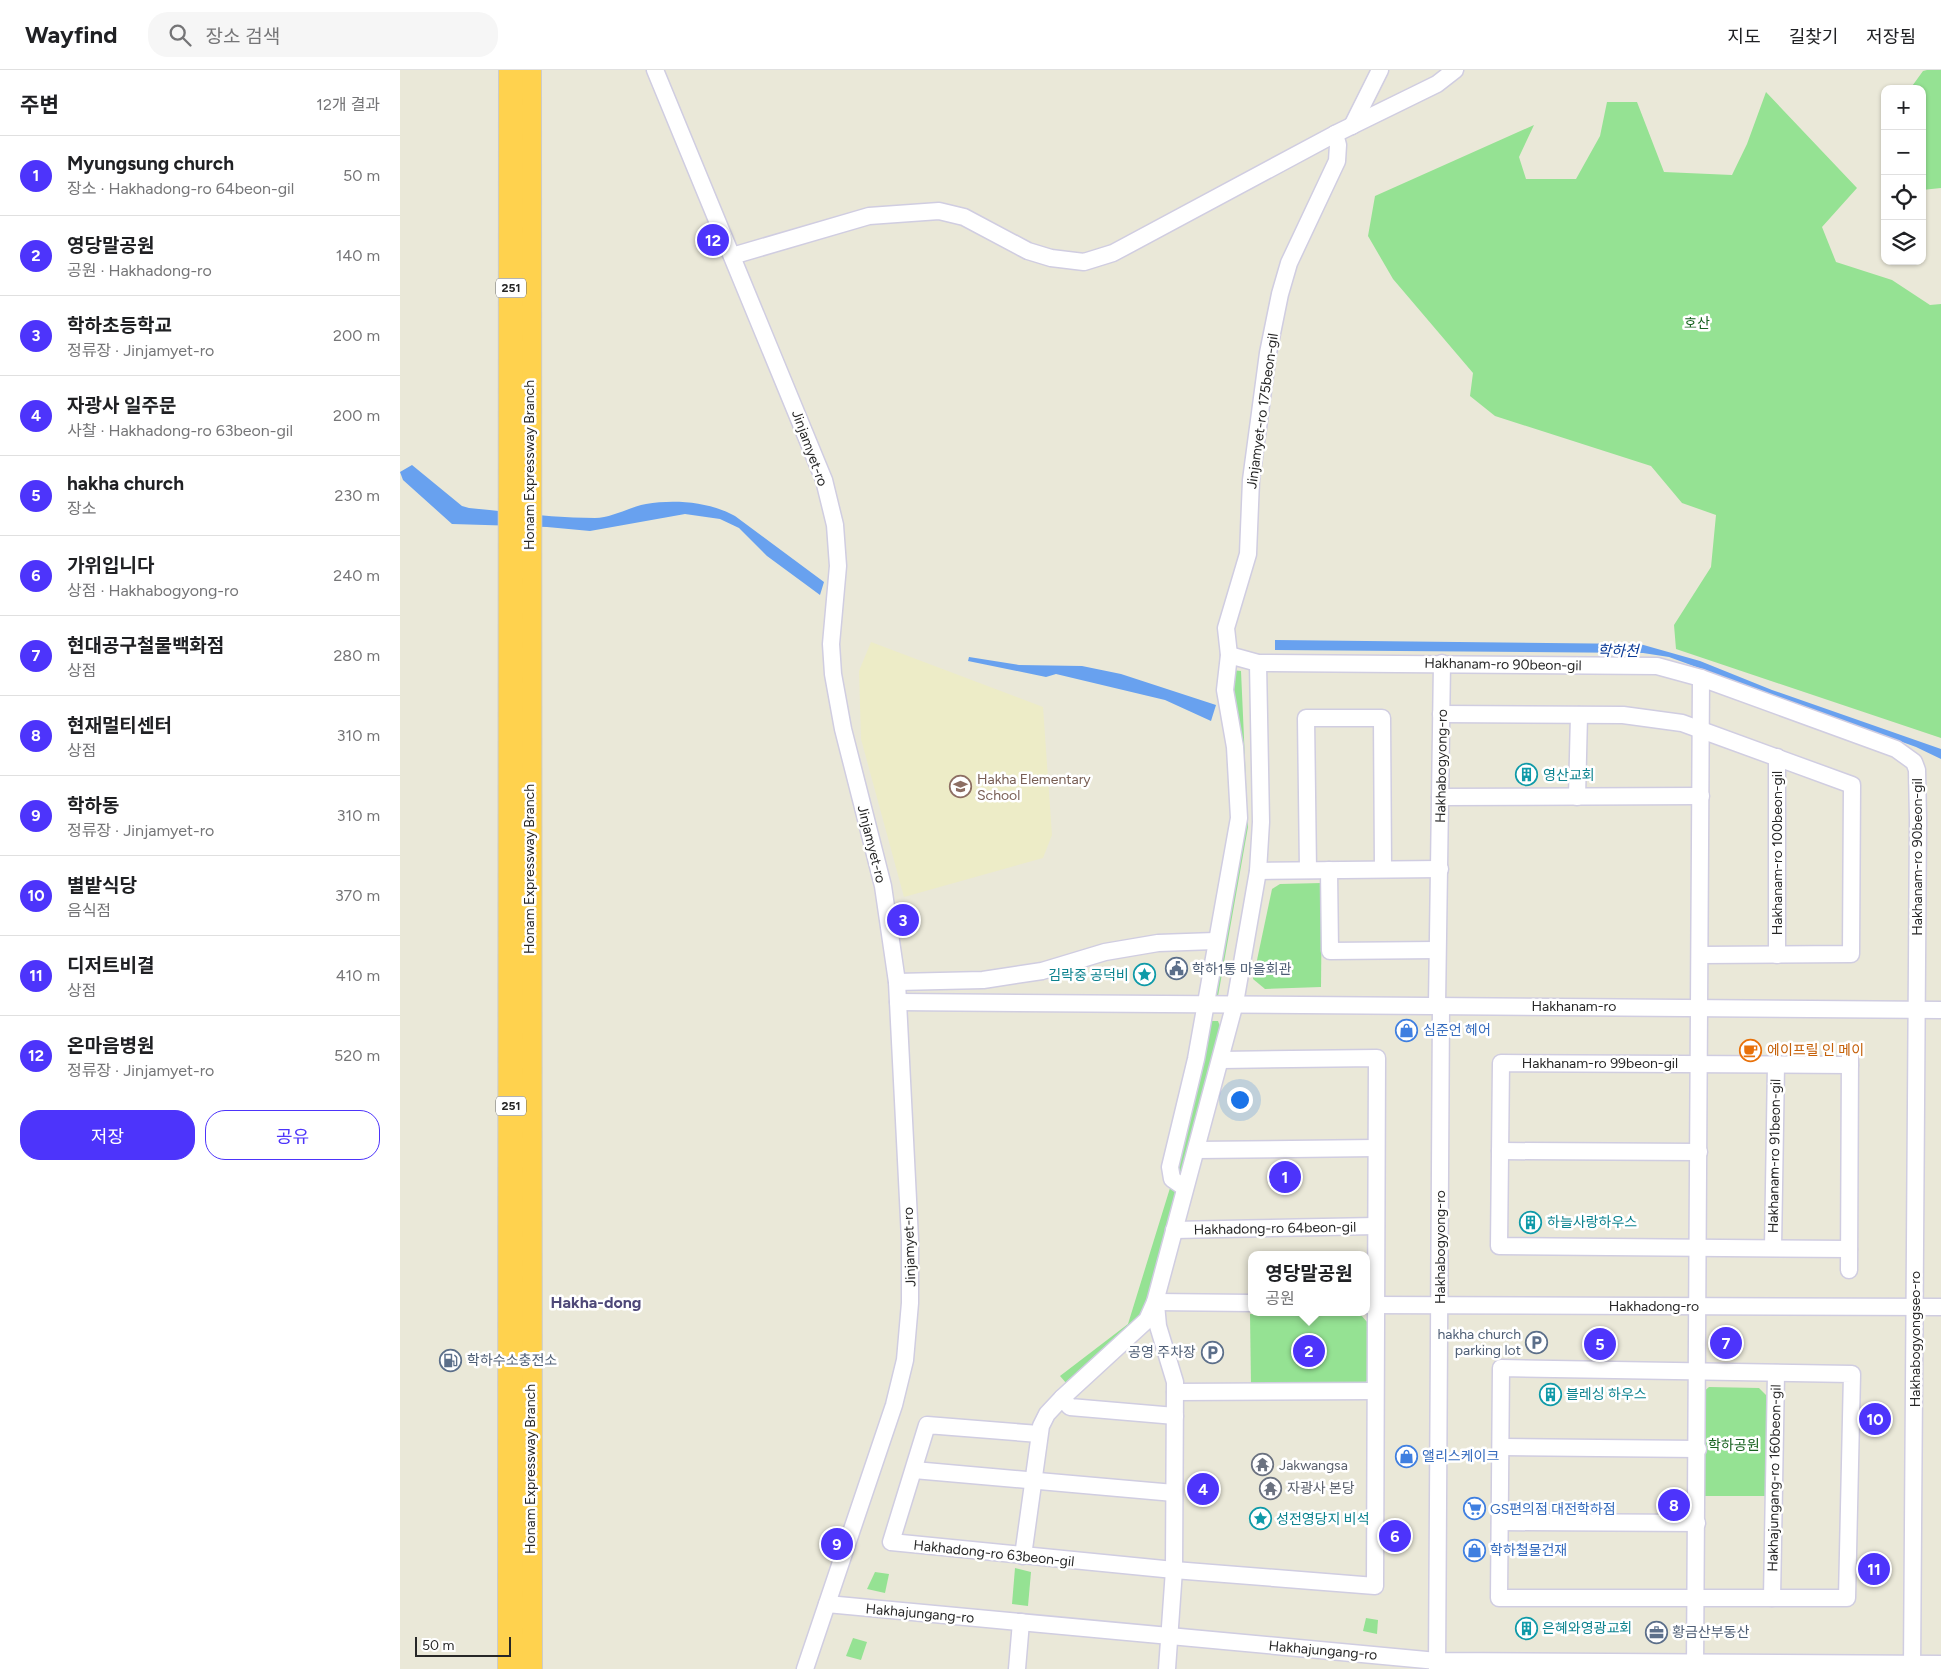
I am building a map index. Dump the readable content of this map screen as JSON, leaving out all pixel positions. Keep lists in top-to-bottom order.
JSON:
{
  "streets": {
    "highway": ["251", "Honam Expressway Branch"],
    "street": [
      "Jinjamyet-ro 175beon-gil",
      "Jinjamyet-ro",
      "Hakhanam-ro 90beon-gil",
      "Hakhabogyong-ro",
      "Hakhanam-ro 100beon-gil",
      "Hakhanam-ro",
      "Hakhanam-ro 99beon-gil",
      "Hakhanam-ro 91beon-gil",
      "Hakhadong-ro 64beon-gil",
      "Hakhadong-ro",
      "Hakhabogyongseo-ro",
      "Hakhajungang-ro 160beon-gil",
      "Hakhadong-ro 63beon-gil",
      "Hakhajungang-ro"
    ]
  },
  "crossings": [
    ["Jinjamyet-ro 175beon-gil", "Hakhanam-ro 90beon-gil"],
    ["Jinjamyet-ro 175beon-gil", "Hakhanam-ro"],
    ["Jinjamyet-ro 175beon-gil", "Hakhadong-ro 64beon-gil"],
    ["Jinjamyet-ro", "Hakhanam-ro"],
    ["Jinjamyet-ro", "Hakhajungang-ro"],
    ["Hakhanam-ro 90beon-gil", "Hakhabogyong-ro"],
    ["Hakhanam-ro 90beon-gil", "Hakhanam-ro"],
    ["Hakhanam-ro 90beon-gil", "Hakhabogyongseo-ro"],
    ["Hakhabogyong-ro", "Hakhanam-ro 100beon-gil"],
    ["Hakhabogyong-ro", "Hakhanam-ro"],
    ["Hakhabogyong-ro", "Hakhadong-ro"],
    ["Hakhabogyong-ro", "Hakhajungang-ro"],
    ["Hakhanam-ro", "Hakhabogyongseo-ro"],
    ["Hakhanam-ro 99beon-gil", "Hakhanam-ro 91beon-gil"],
    ["Hakhadong-ro 64beon-gil", "Hakhadong-ro"],
    ["Hakhadong-ro 64beon-gil", "Hakhadong-ro 63beon-gil"],
    ["Hakhadong-ro", "Hakhabogyongseo-ro"],
    ["Hakhabogyongseo-ro", "Hakhajungang-ro"]
  ],
  "districts": ["Hakha-dong"],
  "water": ["학하천"],
  "parks": ["호산", "학하공원"],
  "places": {
    "building": [
      "영산교회",
      "하늘사랑하우스",
      "블레싱 하우스",
      "은혜와영광교회"
    ],
    "school or university": ["Hakha Elementary School"],
    "public building": ["학하1통 마을회관"],
    "place": ["김락중 공덕비", "성전영당지 비석"],
    "shop": ["심준언 헤어", "앨리스케이크", "학하철물건재"],
    "cafe": ["에이프릴 인 메이"],
    "parking": ["hakha church parking lot", "공영 주차장"],
    "fuel station": ["학하수소충전소"],
    "temple": ["Jakwangsa", "자광사 본당"],
    "supermarket": ["GS편의점 대전학하점"],
    "office": ["황금산부동산"]
  },
  "scale_bar": "50 m",
  "page": {
    "header": "Wayfind",
    "search": "장소 검색",
    "nav": ["지도", "길찾기", "저장됨"],
    "heading": ["주변", "12개 결과"],
    "map_buttons": ["+", "−"],
    "list": [
      {
        "mark": "1",
        "name": "Myungsung church",
        "note": "장소 · Hakhadong-ro 64beon-gil",
        "value": "50 m"
      },
      {
        "mark": "2",
        "name": "영당말공원",
        "note": "공원 · Hakhadong-ro",
        "value": "140 m"
      },
      {
        "mark": "3",
        "name": "학하초등학교",
        "note": "정류장 · Jinjamyet-ro",
        "value": "200 m"
      },
      {
        "mark": "4",
        "name": "자광사 일주문",
        "note": "사찰 · Hakhadong-ro 63beon-gil",
        "value": "200 m"
      },
      {
        "mark": "5",
        "name": "hakha church",
        "note": "장소",
        "value": "230 m"
      },
      {
        "mark": "6",
        "name": "가위입니다",
        "note": "상점 · Hakhabogyong-ro",
        "value": "240 m"
      },
      {
        "mark": "7",
        "name": "현대공구철물백화점",
        "note": "상점",
        "value": "280 m"
      },
      {
        "mark": "8",
        "name": "현재멀티센터",
        "note": "상점",
        "value": "310 m"
      },
      {
        "mark": "9",
        "name": "학하동",
        "note": "정류장 · Jinjamyet-ro",
        "value": "310 m"
      },
      {
        "mark": "10",
        "name": "별밭식당",
        "note": "음식점",
        "value": "370 m"
      },
      {
        "mark": "11",
        "name": "디저트비결",
        "note": "상점",
        "value": "410 m"
      },
      {
        "mark": "12",
        "name": "온마음병원",
        "note": "정류장 · Jinjamyet-ro",
        "value": "520 m"
      }
    ],
    "pins": [
      "12",
      "3",
      "1",
      "7",
      "5",
      "2",
      "10",
      "4",
      "8",
      "6",
      "9",
      "11"
    ],
    "buttons": ["저장", "공유"],
    "popup": ["영당말공원", "공원"],
    "scale": "50 m"
  }
}
